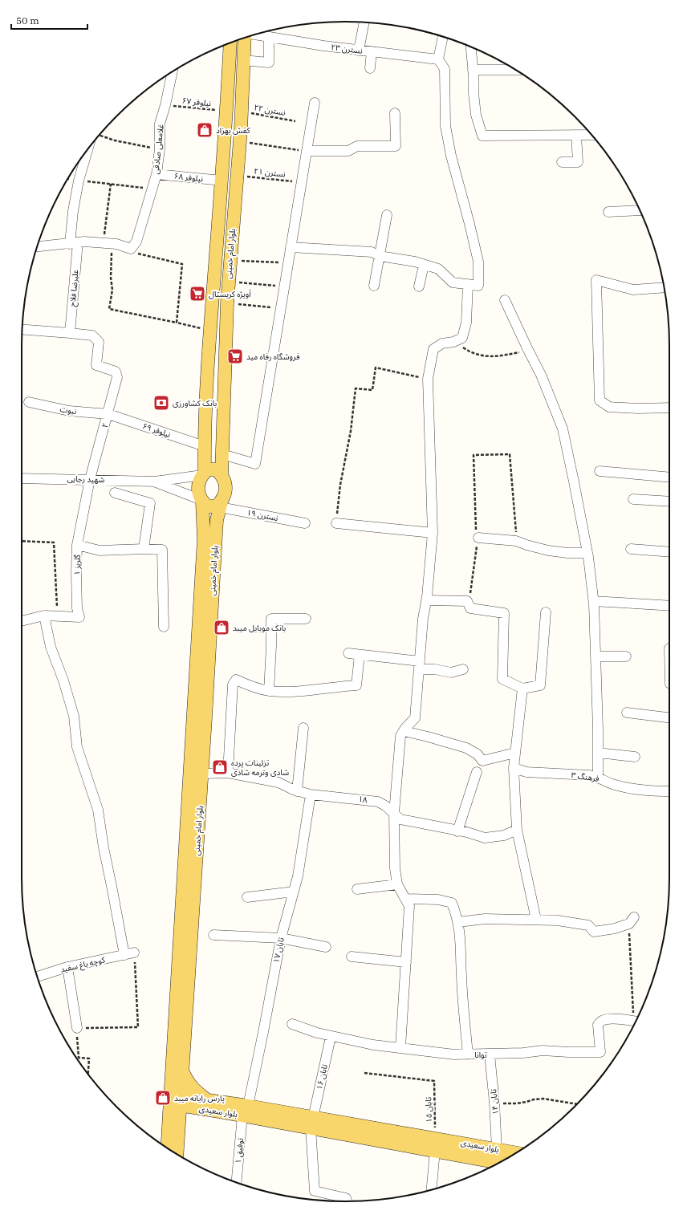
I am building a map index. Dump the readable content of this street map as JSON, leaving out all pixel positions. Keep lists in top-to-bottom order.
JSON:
{
  "streets": {
    "main road": ["بلوار امام خمینی", "بلوار سعیدی"],
    "street": [
      "نسترن ۲۳",
      "غلامعلی صادقی",
      "نیلوفر ۶۸",
      "علیرضا فلاح",
      "نبوت",
      "۲",
      "نیلوفر ۶۹",
      "شهید رجایی",
      "نسترن ۱۹",
      "گلریز ۱",
      "فرهنگ ۳",
      "۱۸",
      "تابان ۱۷",
      "کوچه باغ سفید",
      "توانا",
      "تابان ۱۶",
      "تابان ۱۴",
      "توفیق ۱"
    ],
    "path": [
      "نیلوفر ۶۷",
      "نسترن ۲۲",
      "نسترن ۲۱",
      "تابان ۱۵"
    ]
  },
  "crossings": [
    ["نیلوفر ۶۷", "غلامعلی صادقی"],
    ["نیلوفر ۶۷", "بلوار امام خمینی"],
    ["نسترن ۲۲", "بلوار امام خمینی"],
    ["غلامعلی صادقی", "نیلوفر ۶۸"],
    ["نسترن ۲۱", "بلوار امام خمینی"],
    ["نیلوفر ۶۸", "بلوار امام خمینی"],
    ["بلوار امام خمینی", "نیلوفر ۶۹"],
    ["بلوار امام خمینی", "نسترن ۱۹"],
    ["بلوار امام خمینی", "۱۸"],
    ["بلوار امام خمینی", "بلوار سعیدی"],
    ["علیرضا فلاح", "۲"],
    ["نبوت", "۲"],
    ["نبوت", "نیلوفر ۶۹"],
    ["۲", "نیلوفر ۶۹"],
    ["۲", "شهید رجایی"],
    ["۲", "گلریز ۱"],
    ["شهید رجایی", "گلریز ۱"],
    ["۱۸", "تابان ۱۷"],
    ["تابان ۱۷", "بلوار سعیدی"],
    ["تابان ۱۷", "توفیق ۱"],
    ["توانا", "تابان ۱۶"],
    ["توانا", "تابان ۱۴"],
    ["تابان ۱۶", "بلوار سعیدی"],
    ["تابان ۱۴", "بلوار سعیدی"],
    ["تابان ۱۵", "بلوار سعیدی"],
    ["بلوار سعیدی", "توفیق ۱"]
  ],
  "places": {
    "shop": [
      "کفش بهزاد",
      "بانک موبایل میبد",
      "تزئینات پرده شادی وترمه شادی",
      "پارس رایانه میبد"
    ],
    "supermarket": ["آویژه کریستال", "فروشگاه رفاه مید"],
    "bank": ["بانک کشاورزی"]
  },
  "scale_bar": "50 m"
}
